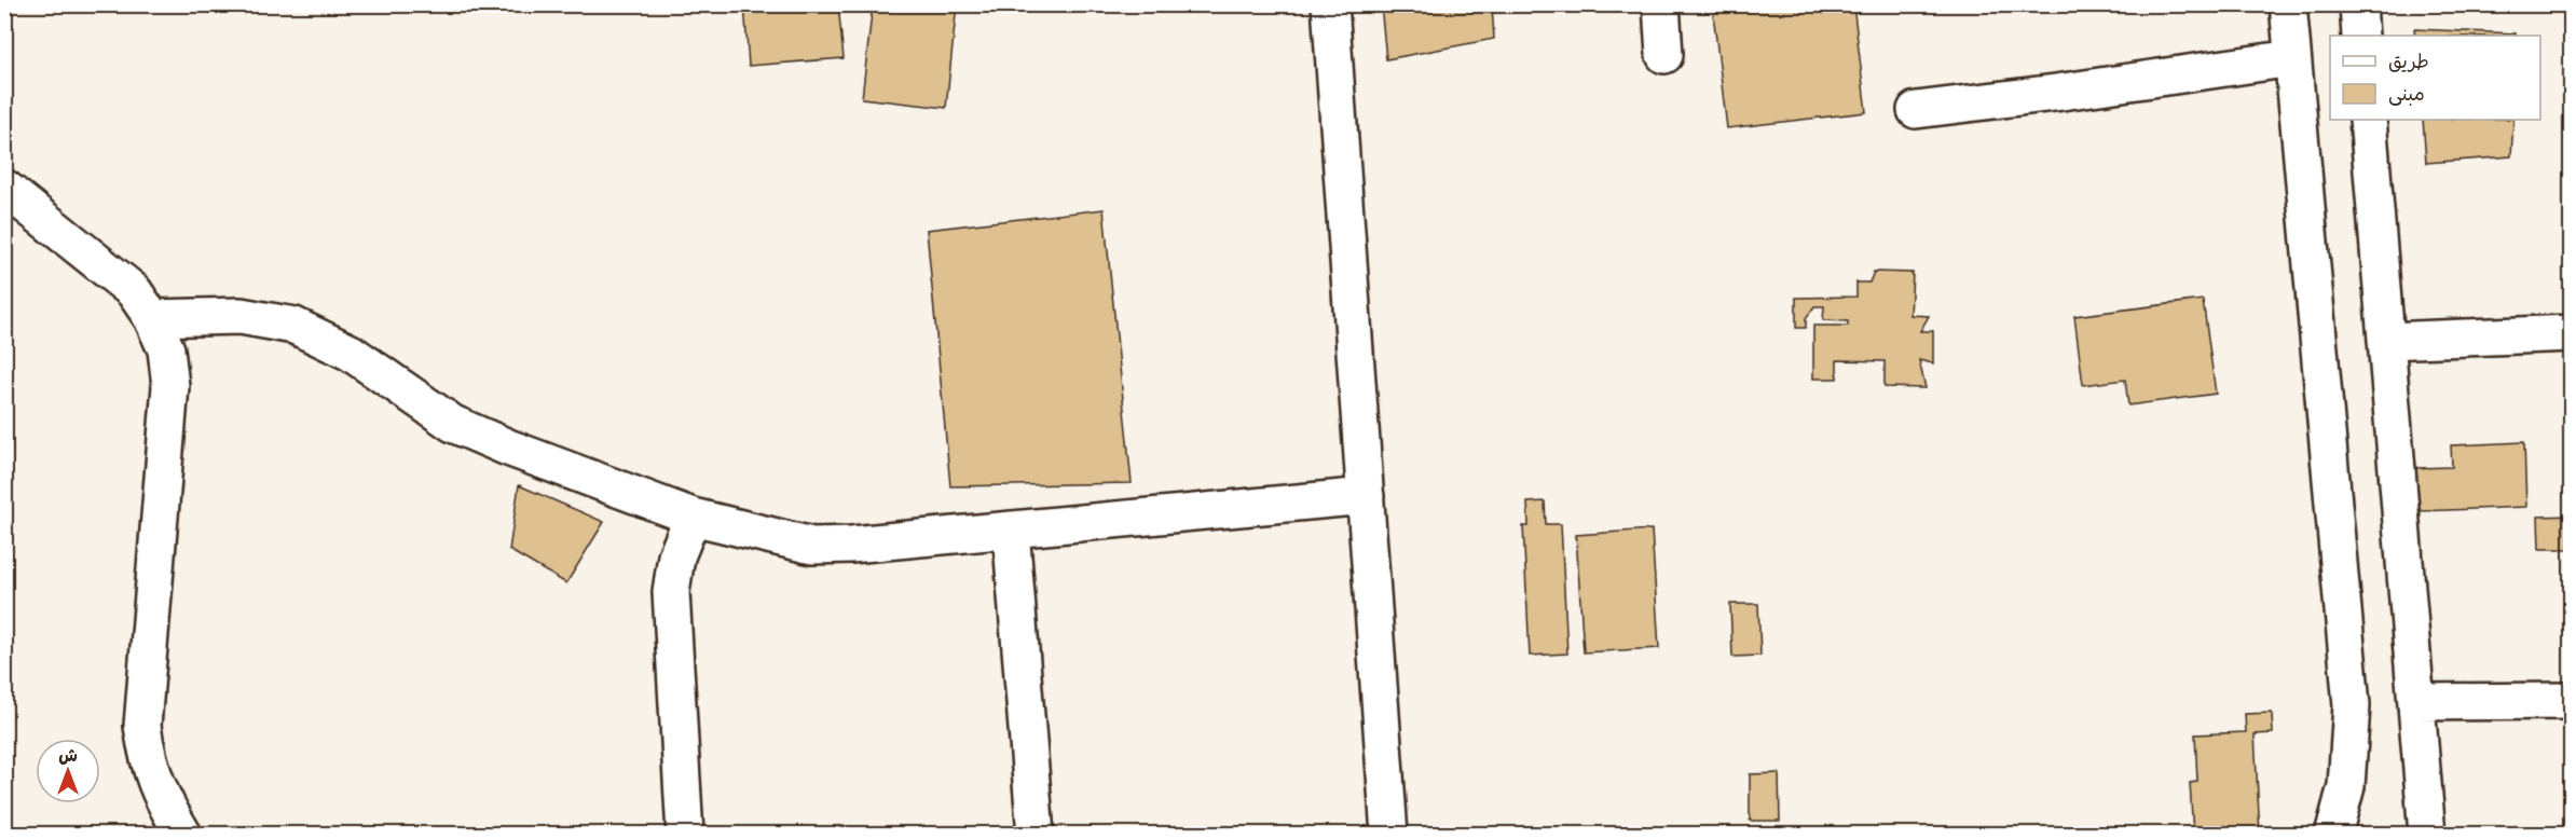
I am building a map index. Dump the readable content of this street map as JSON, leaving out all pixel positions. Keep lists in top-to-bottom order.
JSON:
{
  "legend": ["طريق", "مبنى"],
  "north": "top"
}
